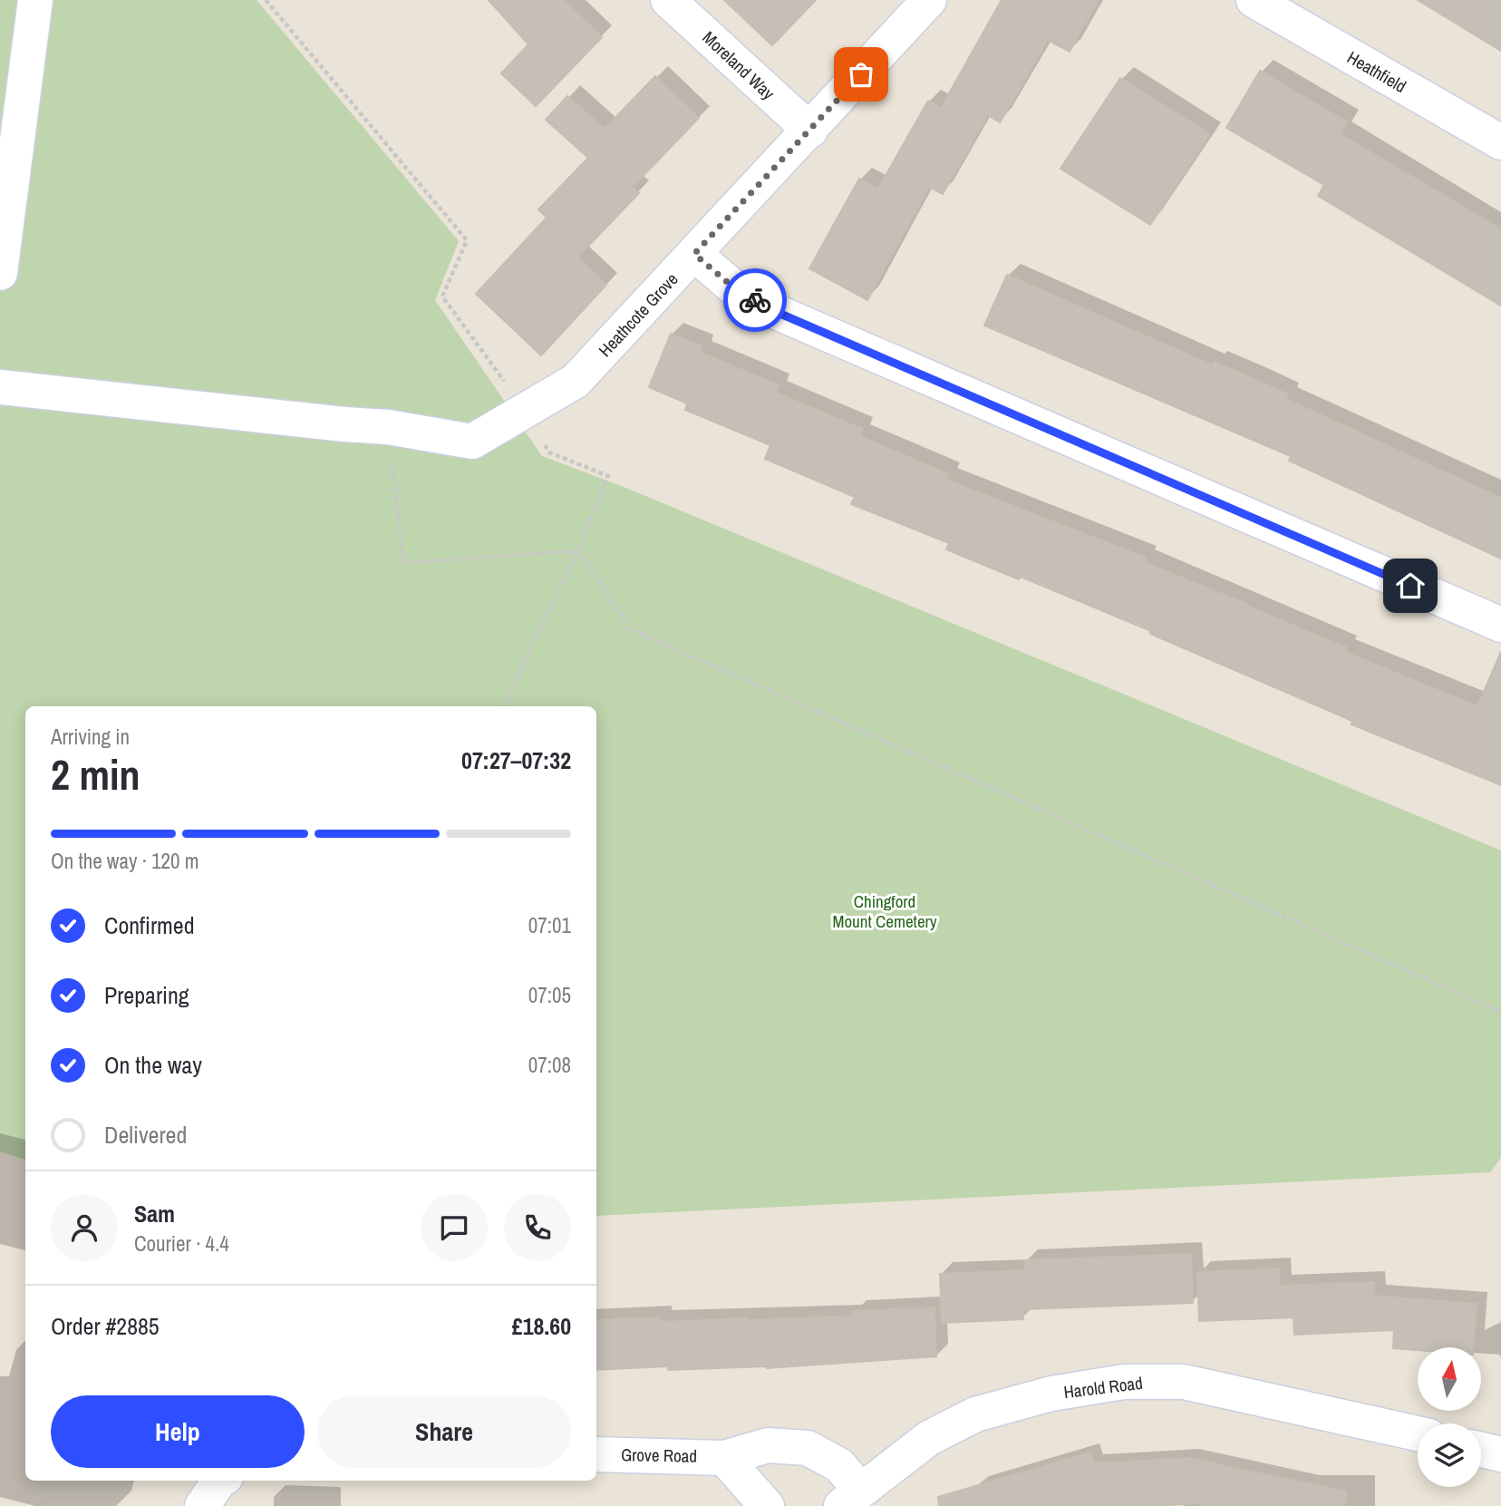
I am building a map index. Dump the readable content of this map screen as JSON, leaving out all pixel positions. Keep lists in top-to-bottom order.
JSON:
{
  "streets": {
    "street": [
      "Moreland Way",
      "Heathfield",
      "Heathcote Grove",
      "Harold Road",
      "Grove Road"
    ]
  },
  "crossings": [
    ["Moreland Way", "Heathcote Grove"],
    ["Harold Road", "Grove Road"]
  ],
  "parks": ["Chingford Mount Cemetery"],
  "north": "top",
  "page": {
    "heading": ["2 min", "Arriving in", "07:27–07:32"],
    "panel": [
      "Sam",
      "Courier · 4.4",
      "Order #2885",
      "£18.60"
    ],
    "bar": "On the way · 120 m",
    "list": [
      ["Confirmed", "07:01"],
      ["Preparing", "07:05"],
      ["On the way", "07:08"],
      "Delivered"
    ],
    "buttons": ["Help", "Share"]
  }
}
